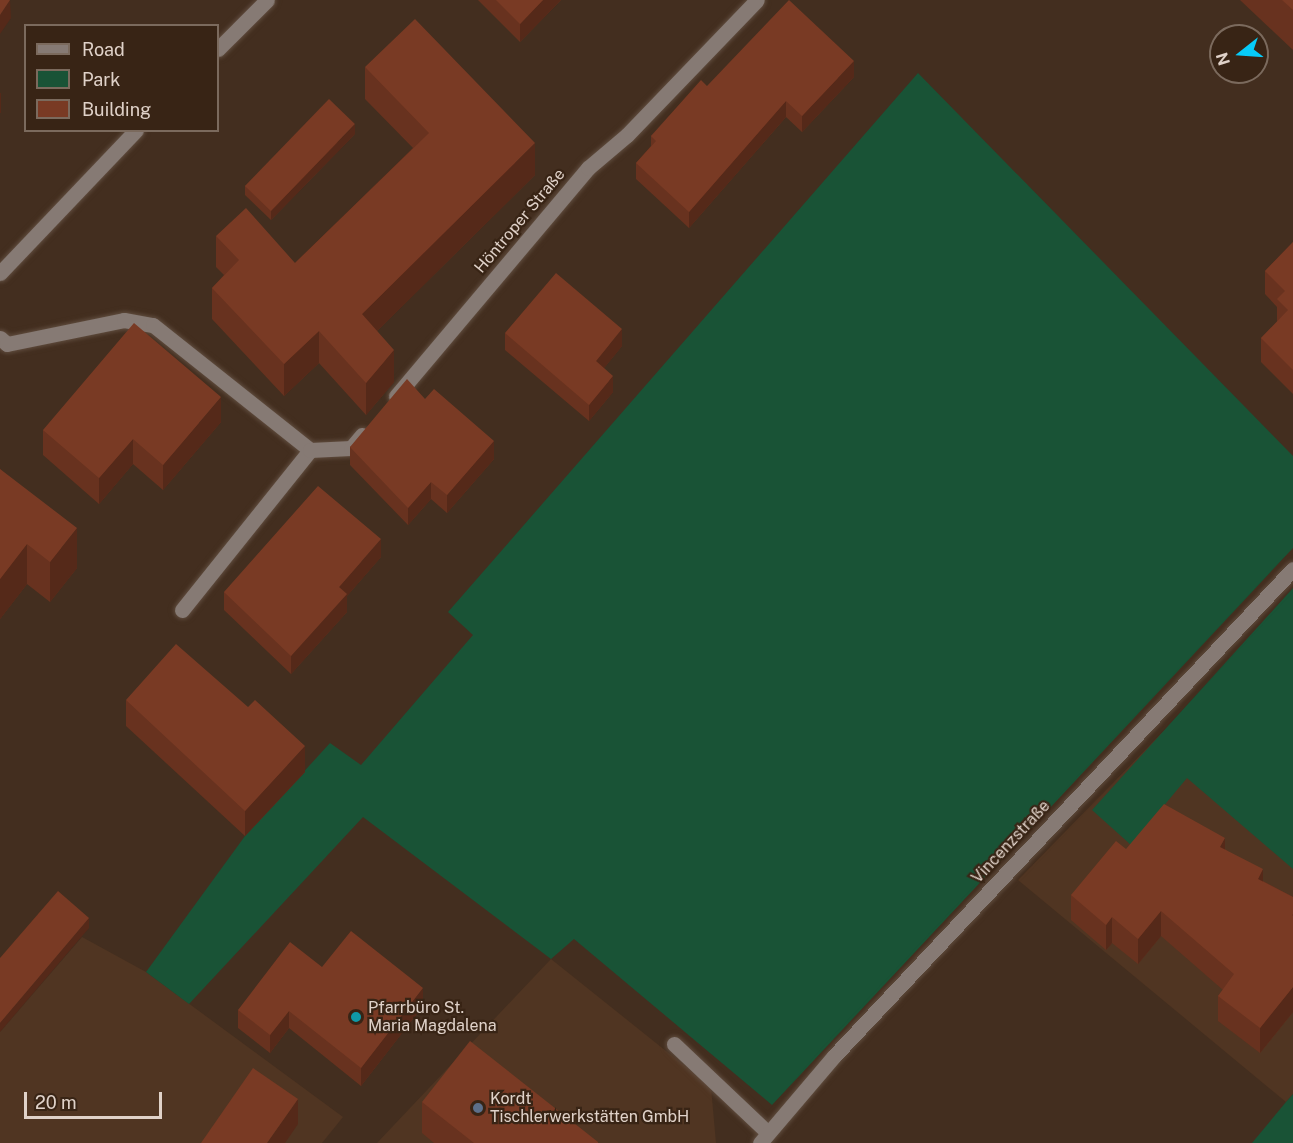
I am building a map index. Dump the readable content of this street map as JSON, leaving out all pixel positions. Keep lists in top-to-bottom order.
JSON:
{
  "streets": {
    "street": ["Höntroper Straße", "Vincenzstraße"]
  },
  "places": ["Pfarrbüro St. Maria Magdalena", "Kordt Tischlerwerkstätten GmbH"],
  "legend": ["Road", "Park", "Building"],
  "scale_bar": "20 m",
  "north": "left"
}
